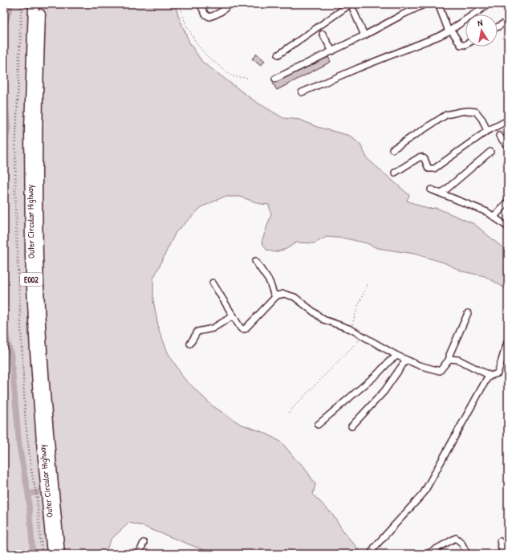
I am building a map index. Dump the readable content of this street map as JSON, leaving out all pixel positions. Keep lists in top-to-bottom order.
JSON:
{
  "streets": {
    "highway": ["Outer Circular Highway", "E002"]
  },
  "north": "top"
}
